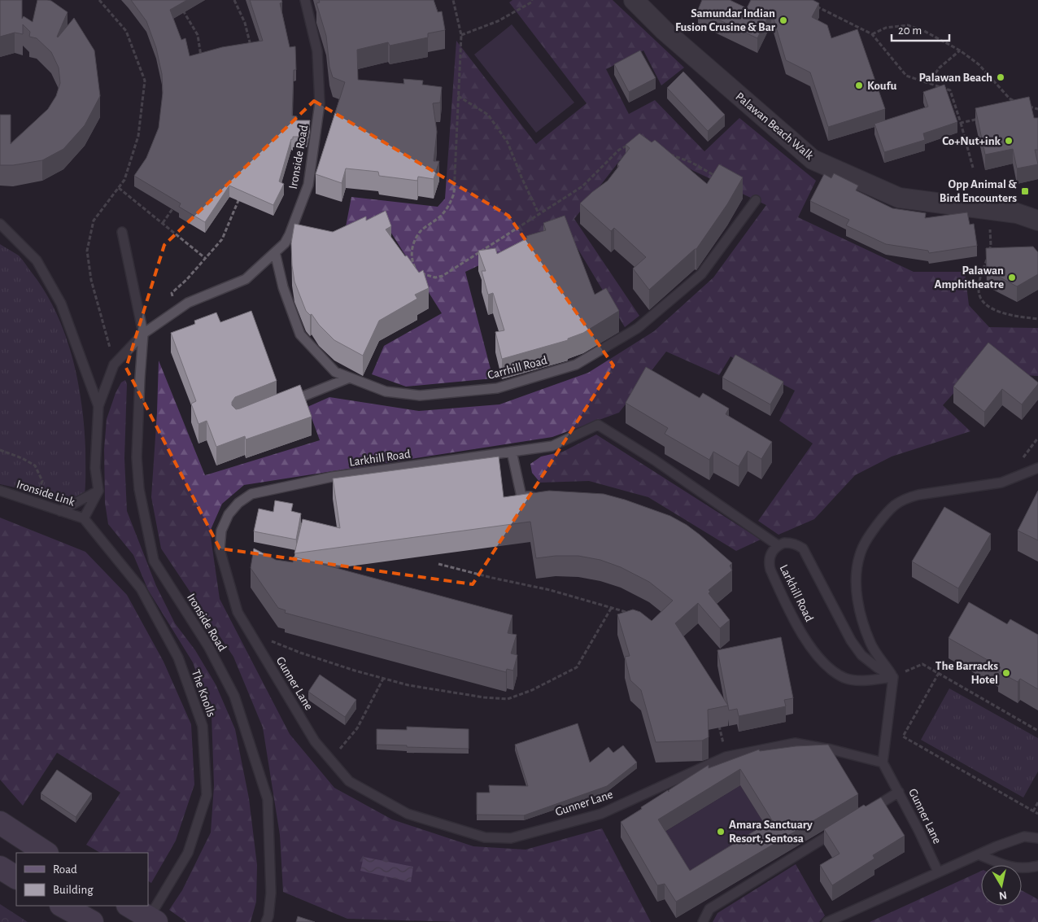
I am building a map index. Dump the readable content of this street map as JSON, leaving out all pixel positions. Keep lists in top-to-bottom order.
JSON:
{
  "streets": {
    "street": ["Palawan Beach Walk"],
    "lane": [
      "Ironside Road",
      "Carrhill Road",
      "Larkhill Road",
      "Ironside Link",
      "Gunner Lane",
      "The Knolls"
    ]
  },
  "crossings": [
    ["Ironside Road", "Carrhill Road"],
    ["Larkhill Road", "Gunner Lane"],
    ["Ironside Link", "The Knolls"]
  ],
  "places": {
    "other": [
      "Samundar Indian Fusion Crusine & Bar",
      "Palawan Beach",
      "Koufu",
      "Co+Nut+ink",
      "Palawan Amphitheatre",
      "The Barracks Hotel",
      "Amara Sanctuary Resort, Sentosa"
    ],
    "transit": ["Opp Animal & Bird Encounters"]
  },
  "legend": ["Road", "Building"],
  "scale_bar": "20 m",
  "north": "bottom"
}
